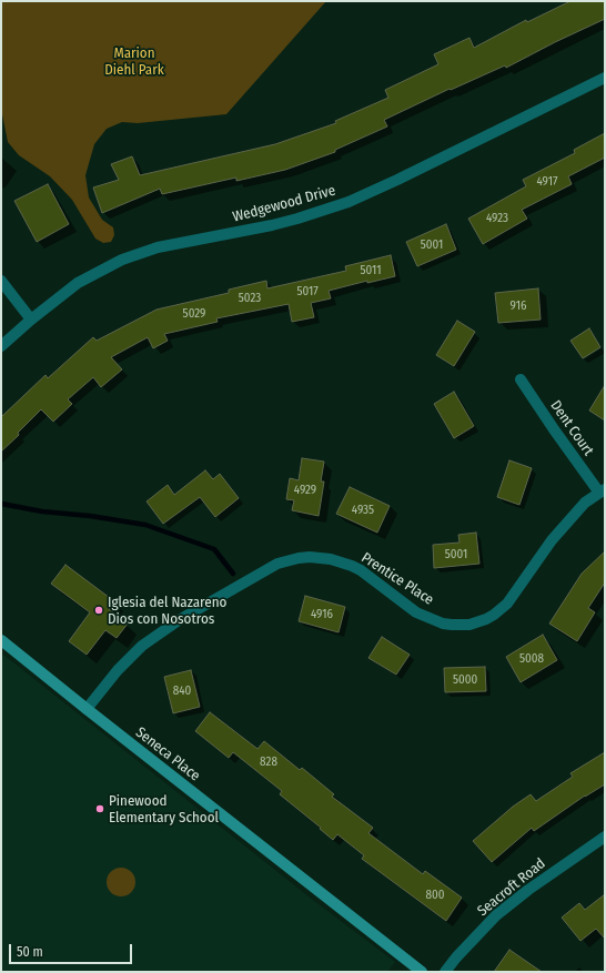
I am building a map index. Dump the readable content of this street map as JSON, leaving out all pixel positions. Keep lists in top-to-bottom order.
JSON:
{
  "streets": {
    "street": [
      "Wedgewood Drive",
      "Dent Court",
      "Prentice Place",
      "Seneca Place",
      "Seacroft Road"
    ]
  },
  "crossings": [
    ["Dent Court", "Prentice Place"],
    ["Prentice Place", "Seneca Place"]
  ],
  "parks": ["Marion Diehl Park"],
  "places": ["Iglesia del Nazareno Dios con Nosotros", "Pinewood Elementary School"],
  "house_numbers": [
    "4917",
    "4923",
    "5001",
    "5011",
    "5017",
    "5023",
    "916",
    "5029",
    "4929",
    "4935",
    "5001",
    "4916",
    "5008",
    "5000",
    "840",
    "828",
    "800"
  ],
  "scale_bar": "50 m"
}
